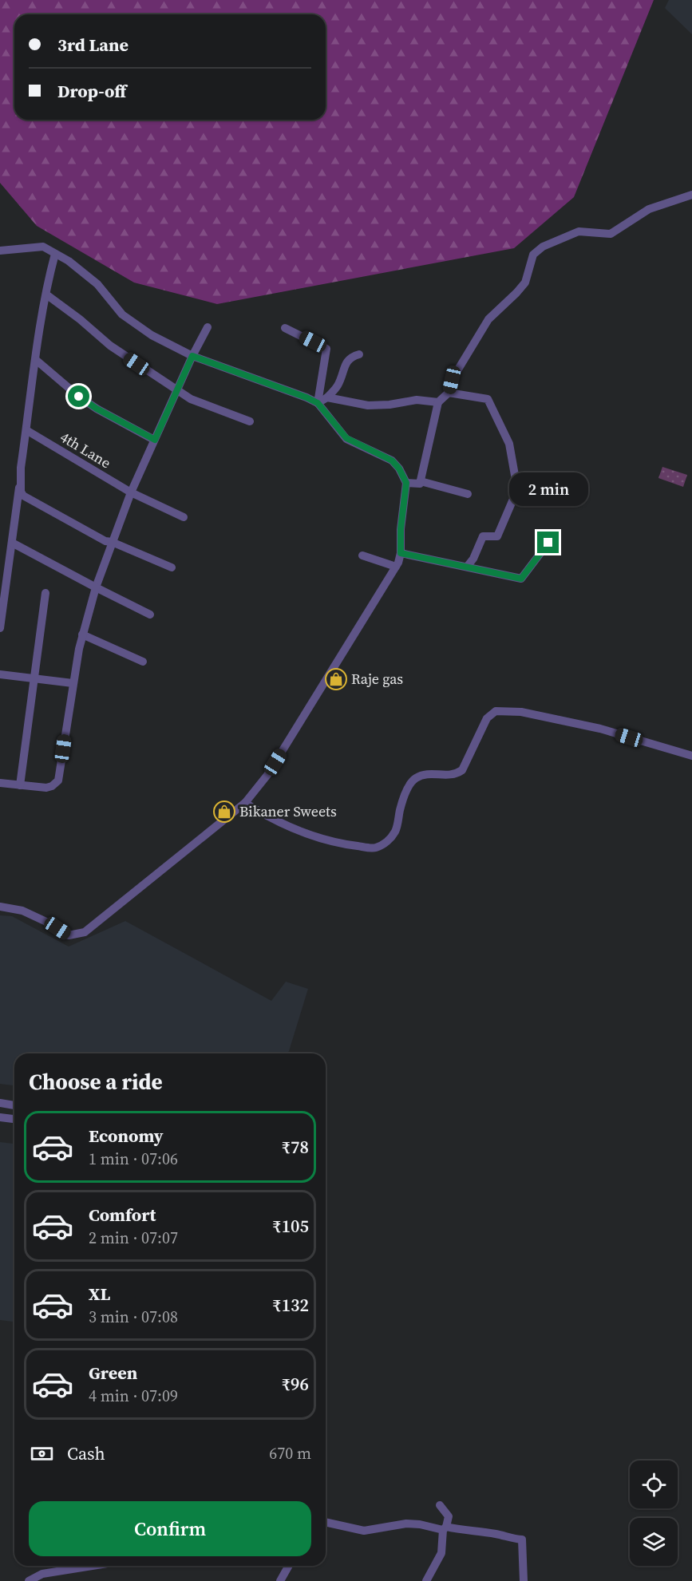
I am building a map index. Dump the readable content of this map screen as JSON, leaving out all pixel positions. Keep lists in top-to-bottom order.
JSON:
{
  "streets": {
    "street": ["4th Lane"]
  },
  "places": {
    "shop": ["Raje gas", "Bikaner Sweets"]
  },
  "page": {
    "banner": ["3rd Lane", "Drop-off"],
    "bubble": "2 min",
    "heading": "Choose a ride",
    "list": [
      {
        "name": "Economy",
        "note": "1 min · 07:06",
        "value": "₹78"
      },
      {
        "name": "Comfort",
        "note": "2 min · 07:07",
        "value": "₹105"
      },
      {
        "name": "XL",
        "note": "3 min · 07:08",
        "value": "₹132"
      },
      {
        "name": "Green",
        "note": "4 min · 07:09",
        "value": "₹96"
      }
    ],
    "pay": ["Cash", "670 m"],
    "buttons": "Confirm"
  }
}
